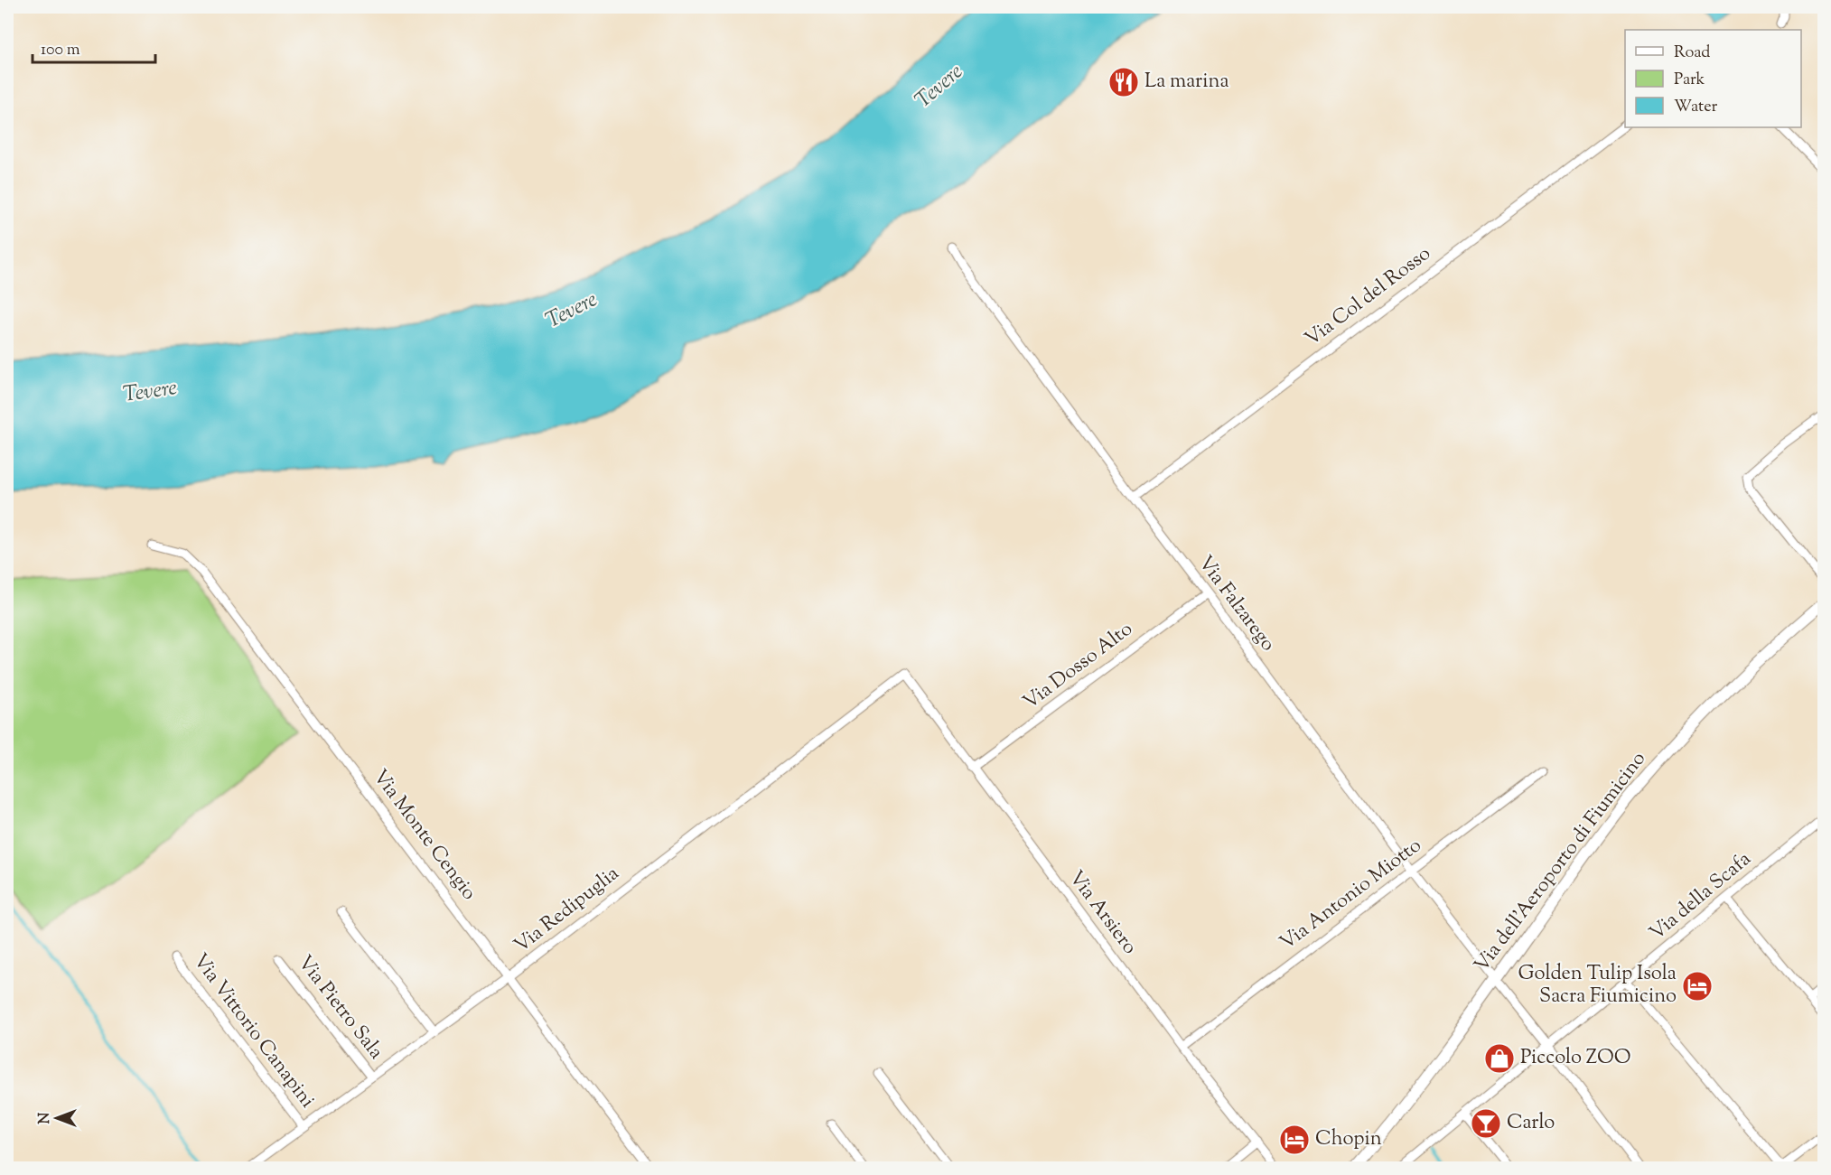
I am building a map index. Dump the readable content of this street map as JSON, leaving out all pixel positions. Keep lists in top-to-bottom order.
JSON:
{
  "streets": {
    "main road": ["Via dell'Aeroporto di Fiumicino"],
    "street": [
      "Via Col del Rosso",
      "Via Falzarego",
      "Via Dosso Alto",
      "Via Monte Cengio",
      "Via Antonio Miotto",
      "Via della Scafa",
      "Via Redipuglia",
      "Via Arsiero",
      "Via Pietro Sala",
      "Via Vittorio Canapini"
    ]
  },
  "crossings": [
    ["Via Col del Rosso", "Via Falzarego"],
    ["Via Falzarego", "Via Dosso Alto"],
    ["Via Falzarego", "Via dell'Aeroporto di Fiumicino"],
    ["Via Falzarego", "Via Antonio Miotto"],
    ["Via Falzarego", "Via della Scafa"],
    ["Via Dosso Alto", "Via Arsiero"],
    ["Via Monte Cengio", "Via Redipuglia"],
    ["Via Antonio Miotto", "Via Arsiero"],
    ["Via Redipuglia", "Via Arsiero"],
    ["Via Redipuglia", "Via Pietro Sala"],
    ["Via Redipuglia", "Via Vittorio Canapini"]
  ],
  "water": ["Tevere"],
  "places": {
    "restaurant": ["La marina"],
    "hotel": ["Golden Tulip Isola Sacra Fiumicino", "Chopin"],
    "shop": ["Piccolo ZOO"],
    "bar": ["Carlo"]
  },
  "legend": ["Road", "Park", "Water"],
  "scale_bar": "100 m",
  "north": "left"
}
